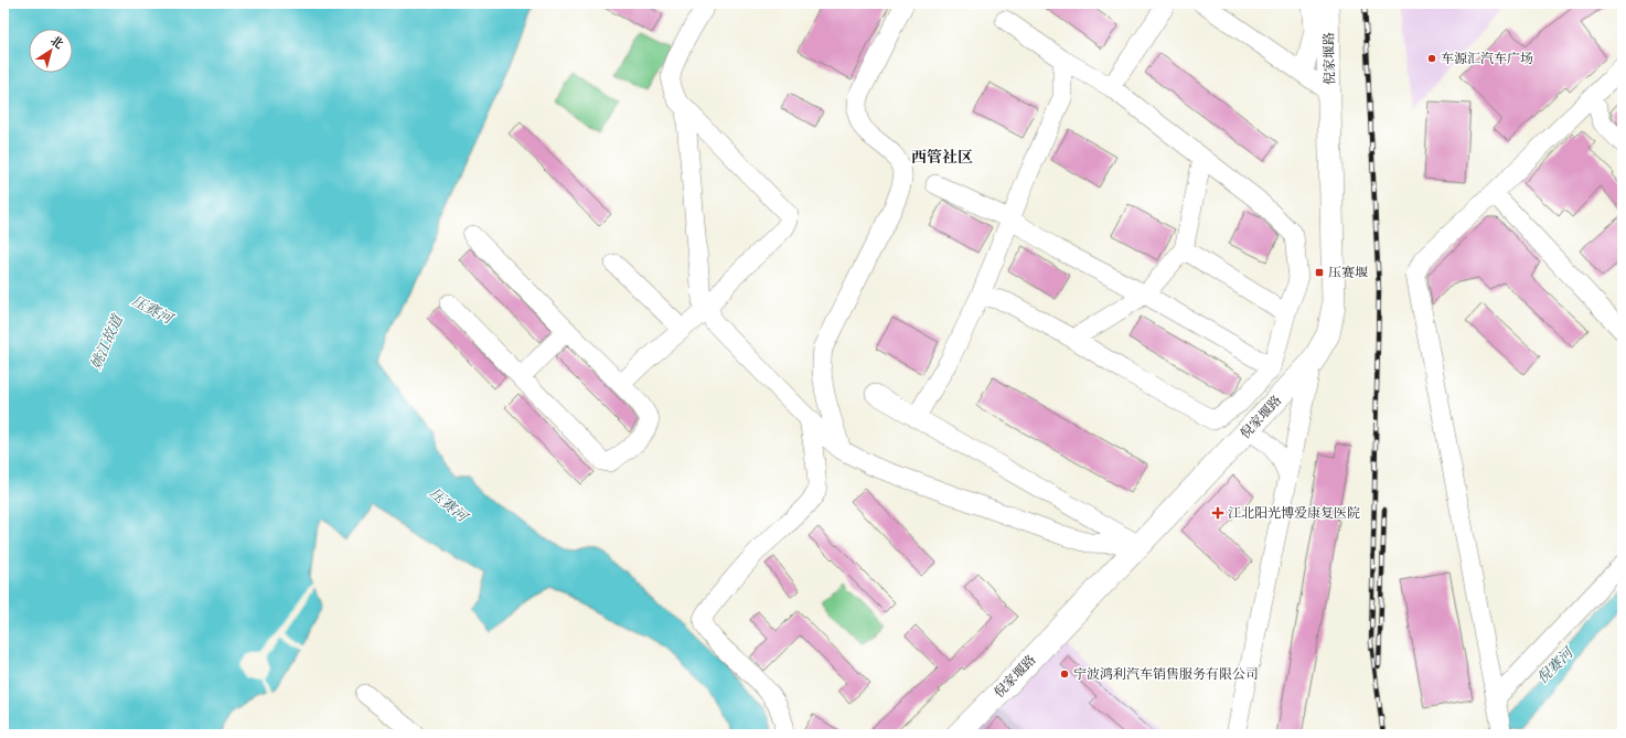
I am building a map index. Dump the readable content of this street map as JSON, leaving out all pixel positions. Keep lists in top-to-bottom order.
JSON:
{
  "streets": {
    "main road": ["倪家堰路"]
  },
  "districts": ["西管社区"],
  "water": ["压赛河", "姚江故道", "倪赛河"],
  "places": {
    "other": ["车源汇汽车广场", "宁波鸿利汽车销售服务有限公司"],
    "transit": ["压赛堰"],
    "health": ["江北阳光博爱康复医院"]
  },
  "north": "top right"
}
